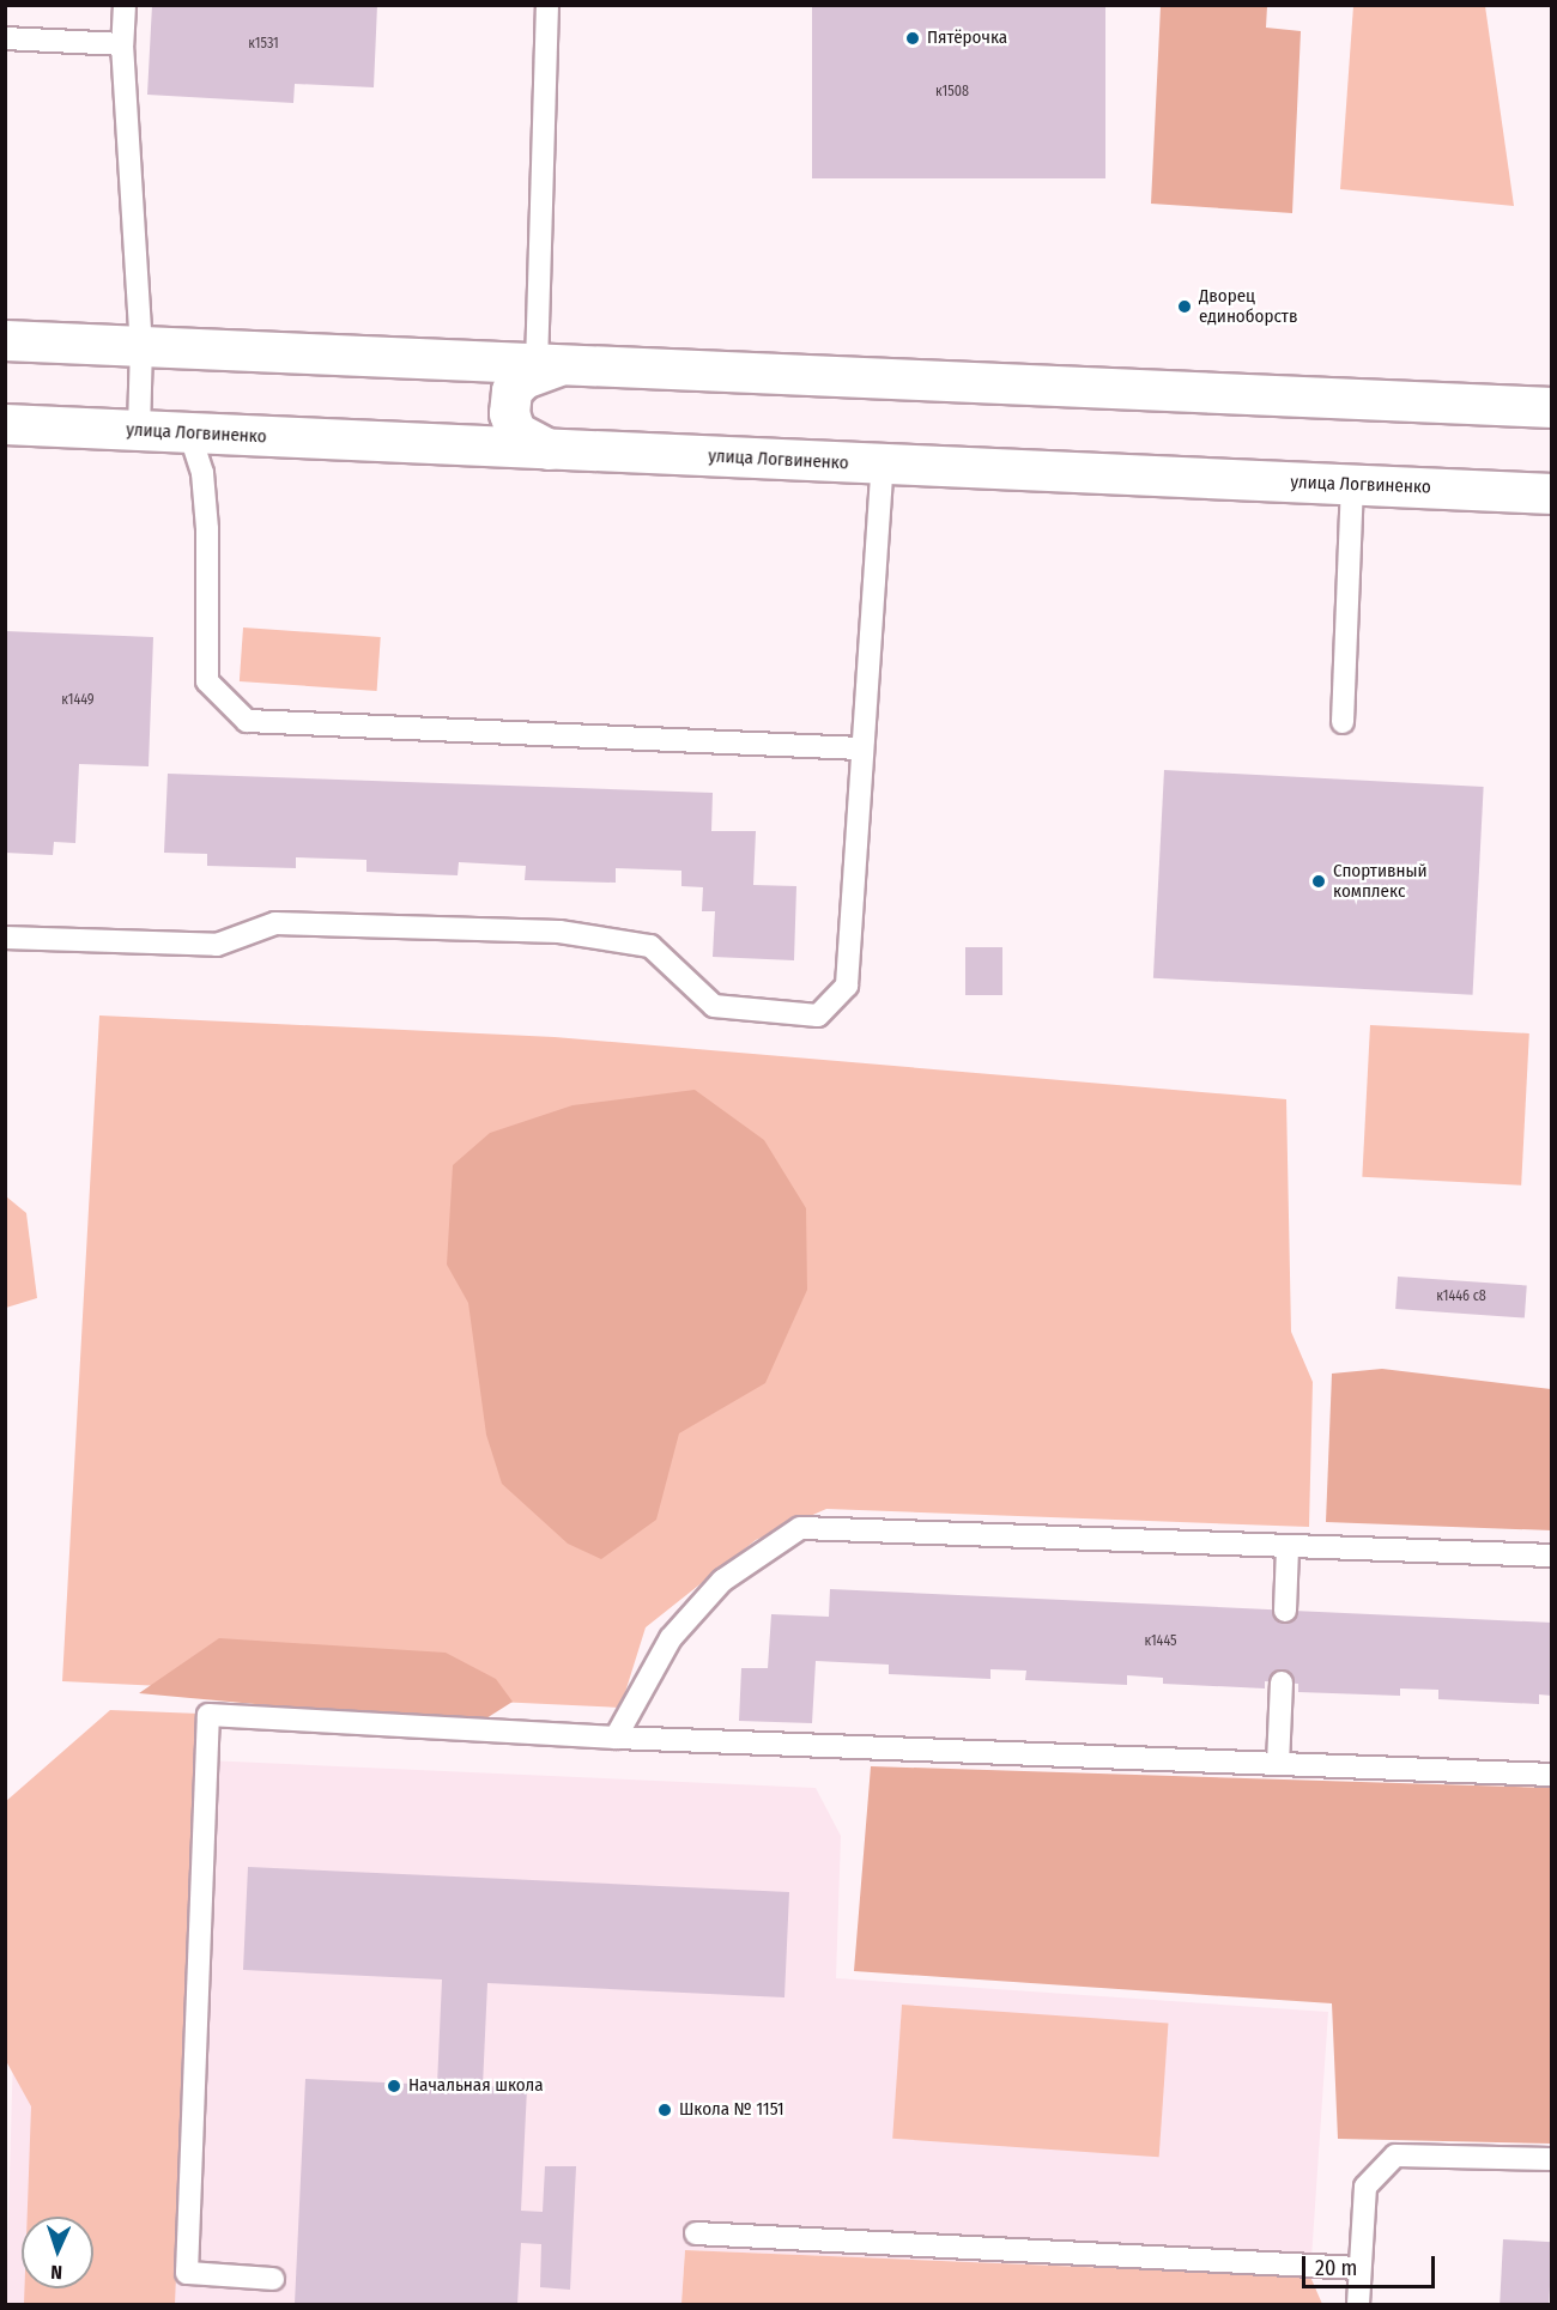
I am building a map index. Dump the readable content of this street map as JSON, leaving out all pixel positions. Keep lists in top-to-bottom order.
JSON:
{
  "streets": {
    "main road": ["улица Логвиненко"]
  },
  "places": [
    "Пятёрочка",
    "Дворец единоборств",
    "Спортивный комплекс",
    "Начальная школа",
    "Школа № 1151"
  ],
  "house_numbers": [
    "к1531",
    "к1508",
    "к1449",
    "к1446 с8",
    "к1445"
  ],
  "scale_bar": "20 m",
  "north": "bottom"
}
